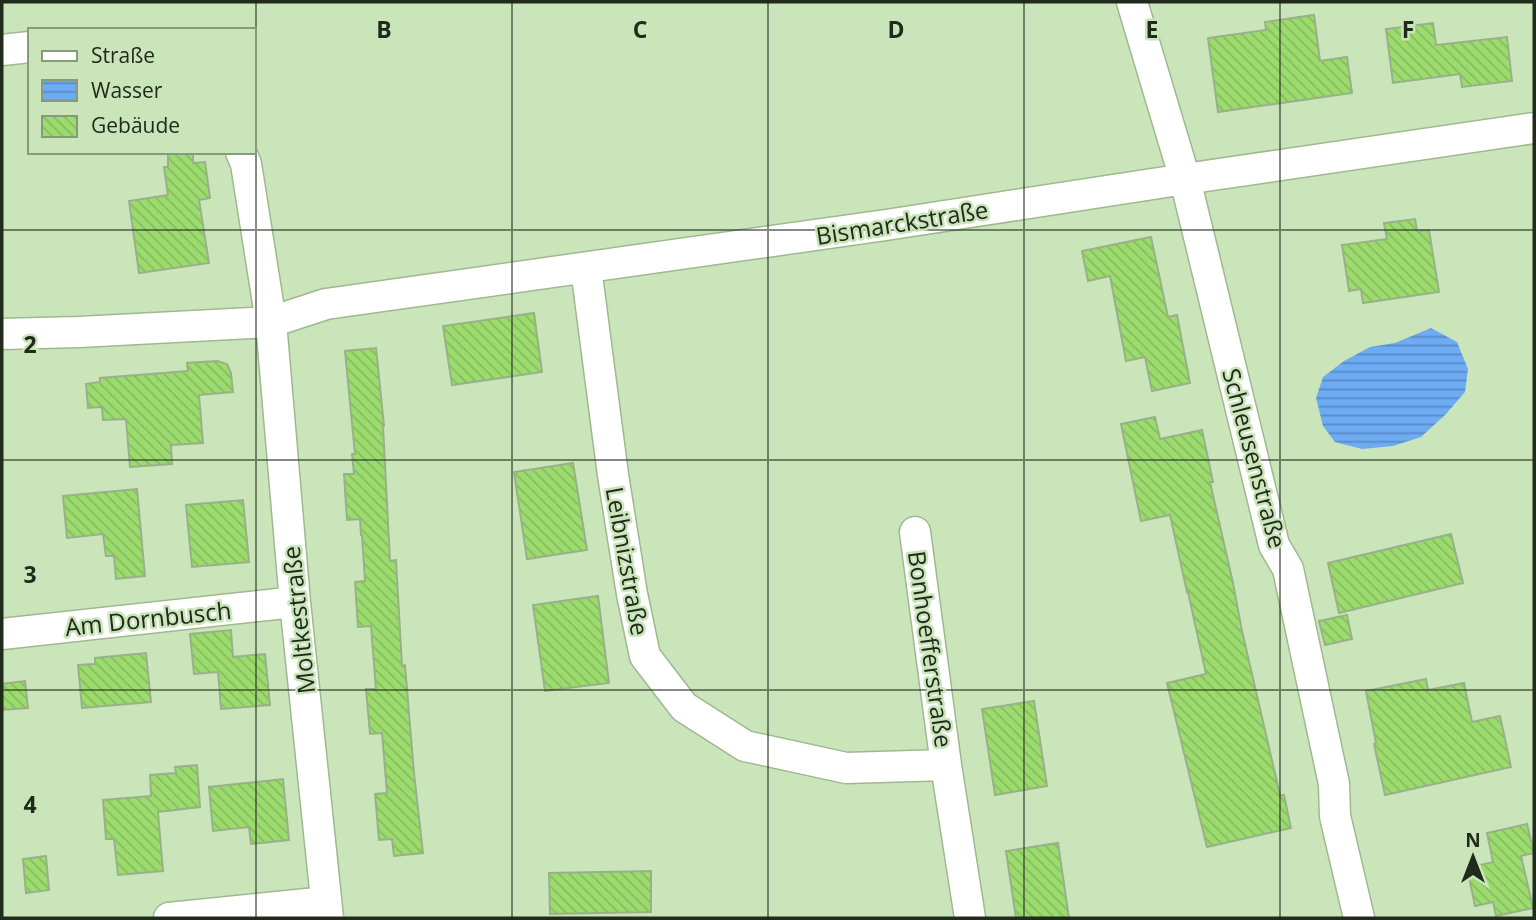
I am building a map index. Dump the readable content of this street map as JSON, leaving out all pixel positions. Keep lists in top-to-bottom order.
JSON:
{
  "streets": {
    "street": [
      "Bismarckstraße",
      "Schleusenstraße",
      "Leibnizstraße",
      "Am Dornbusch",
      "Moltkestraße",
      "Bonhoefferstraße"
    ]
  },
  "crossings": [
    ["Bismarckstraße", "Schleusenstraße"],
    ["Bismarckstraße", "Leibnizstraße"],
    ["Bismarckstraße", "Moltkestraße"],
    ["Leibnizstraße", "Bonhoefferstraße"],
    ["Am Dornbusch", "Moltkestraße"]
  ],
  "legend": ["Straße", "Wasser", "Gebäude"],
  "north": "top",
  "grid": {
    "columns": [
      "B",
      "C",
      "D",
      "E",
      "F"
    ],
    "rows": ["2", "3", "4"]
  }
}
